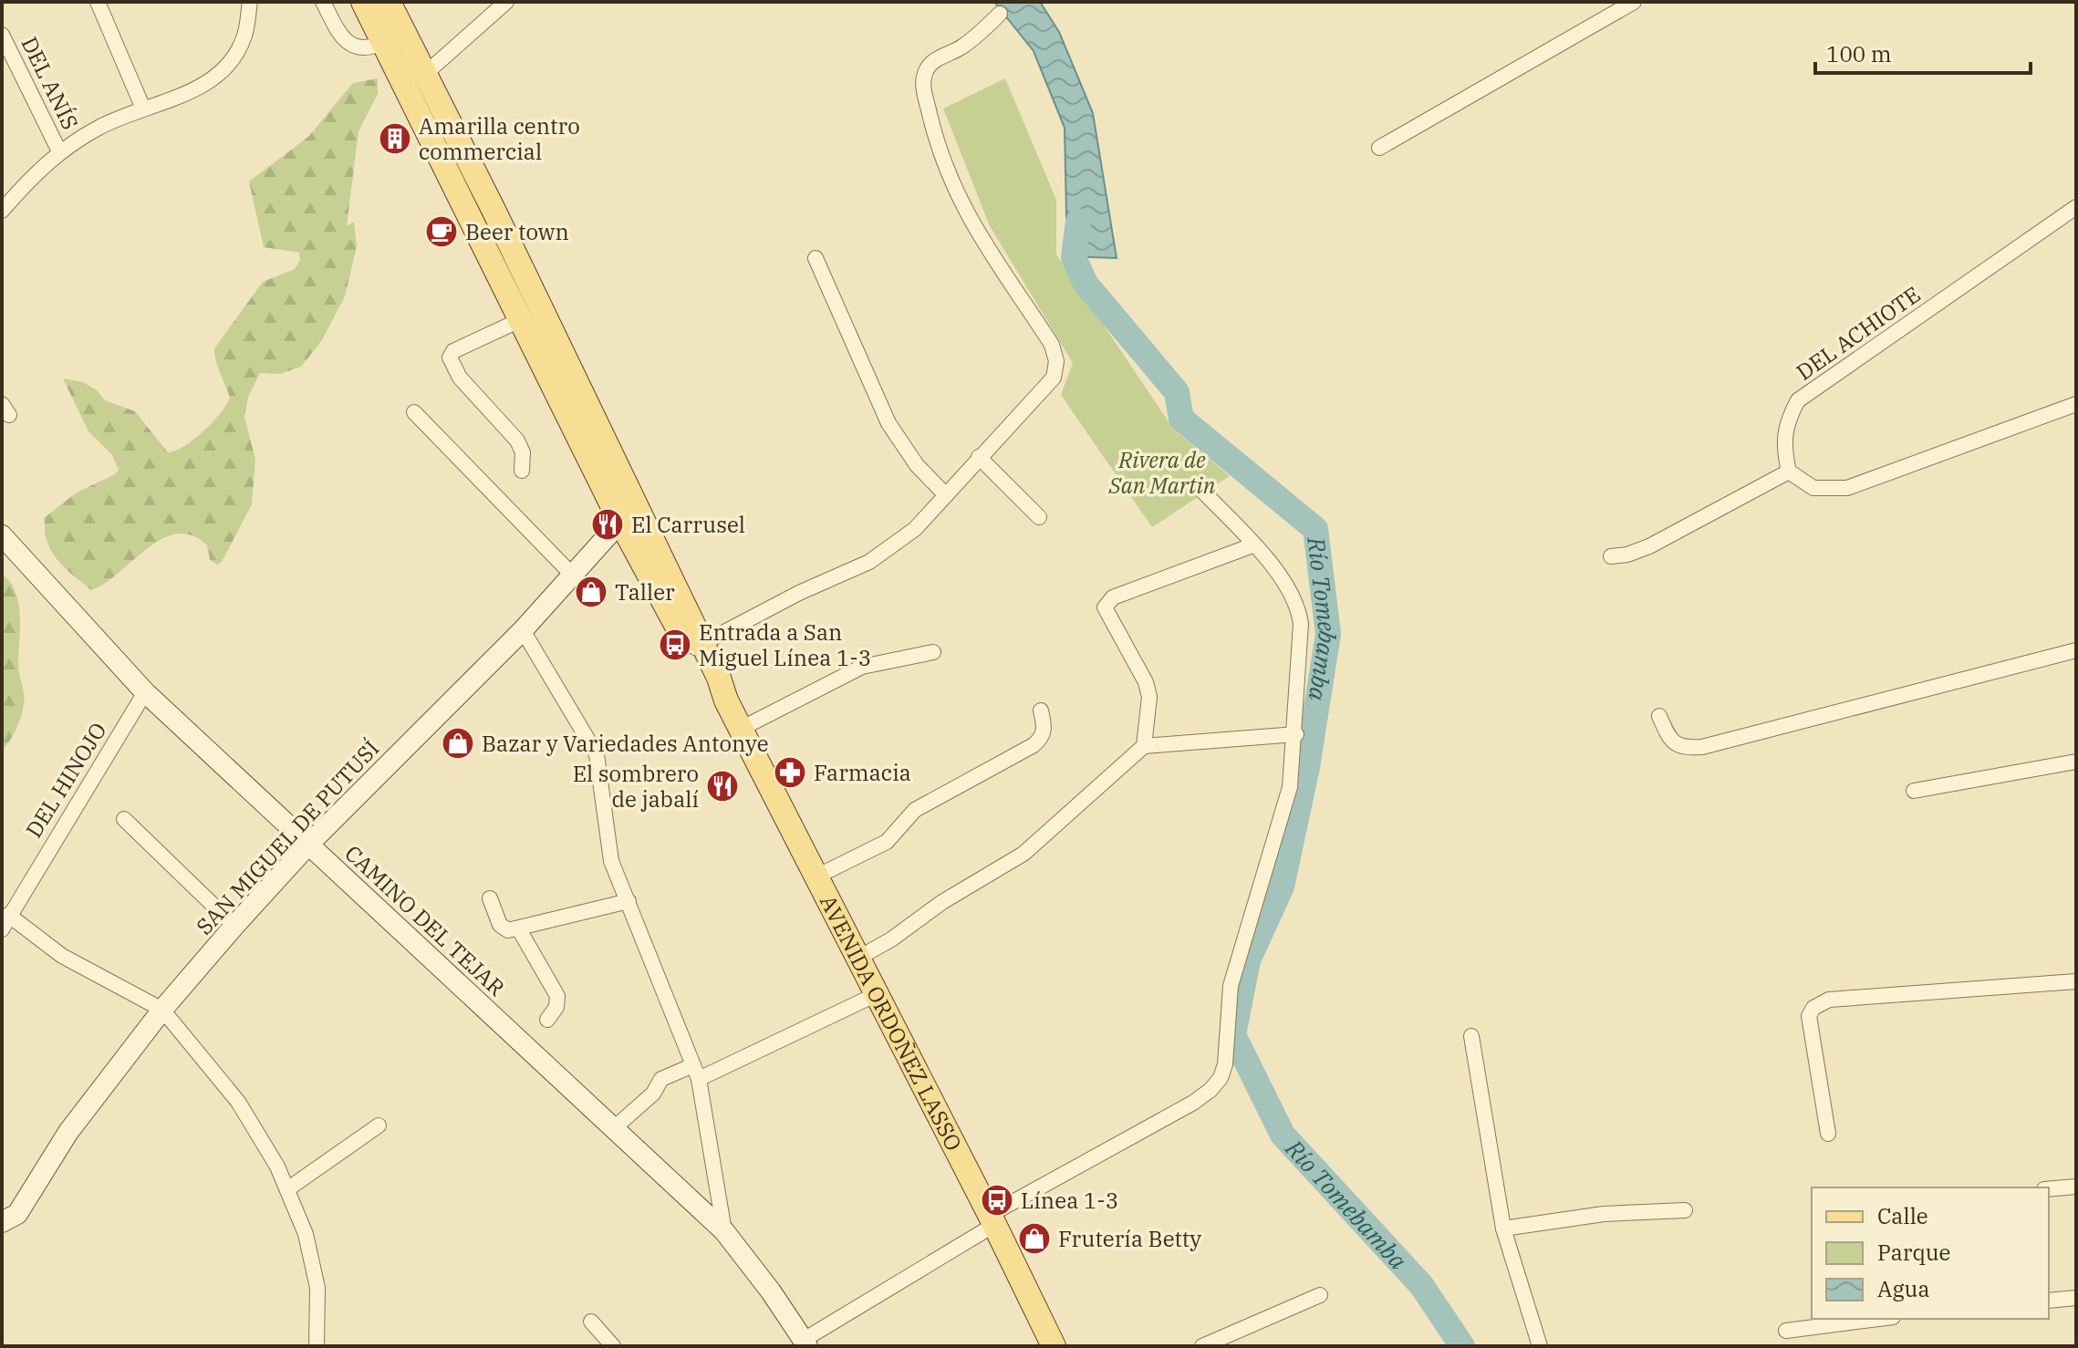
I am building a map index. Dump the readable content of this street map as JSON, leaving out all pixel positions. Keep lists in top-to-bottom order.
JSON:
{
  "streets": {
    "main road": ["AVENIDA ORDOÑEZ LASSO"],
    "street": [
      "DEL ANÍS",
      "DEL ACHIOTE",
      "DEL HINOJO",
      "SAN MIGUEL DE PUTUSÍ",
      "CAMINO DEL TEJAR"
    ]
  },
  "crossings": [
    ["DEL HINOJO", "CAMINO DEL TEJAR"],
    ["SAN MIGUEL DE PUTUSÍ", "CAMINO DEL TEJAR"],
    ["SAN MIGUEL DE PUTUSÍ", "AVENIDA ORDOÑEZ LASSO"]
  ],
  "water": ["Río Tomebamba"],
  "parks": ["Rivera de San Martin"],
  "places": {
    "building": ["Amarilla centro commercial"],
    "cafe": ["Beer town"],
    "restaurant": ["El Carrusel", "El sombrero de jabalí"],
    "shop": ["Taller", "Bazar y Variedades Antonye", "Frutería Betty"],
    "bus stop": ["Entrada a San Miguel Línea 1-3", "Línea 1-3"],
    "pharmacy": ["Farmacia"]
  },
  "legend": ["Calle", "Parque", "Agua"],
  "scale_bar": "100 m"
}
